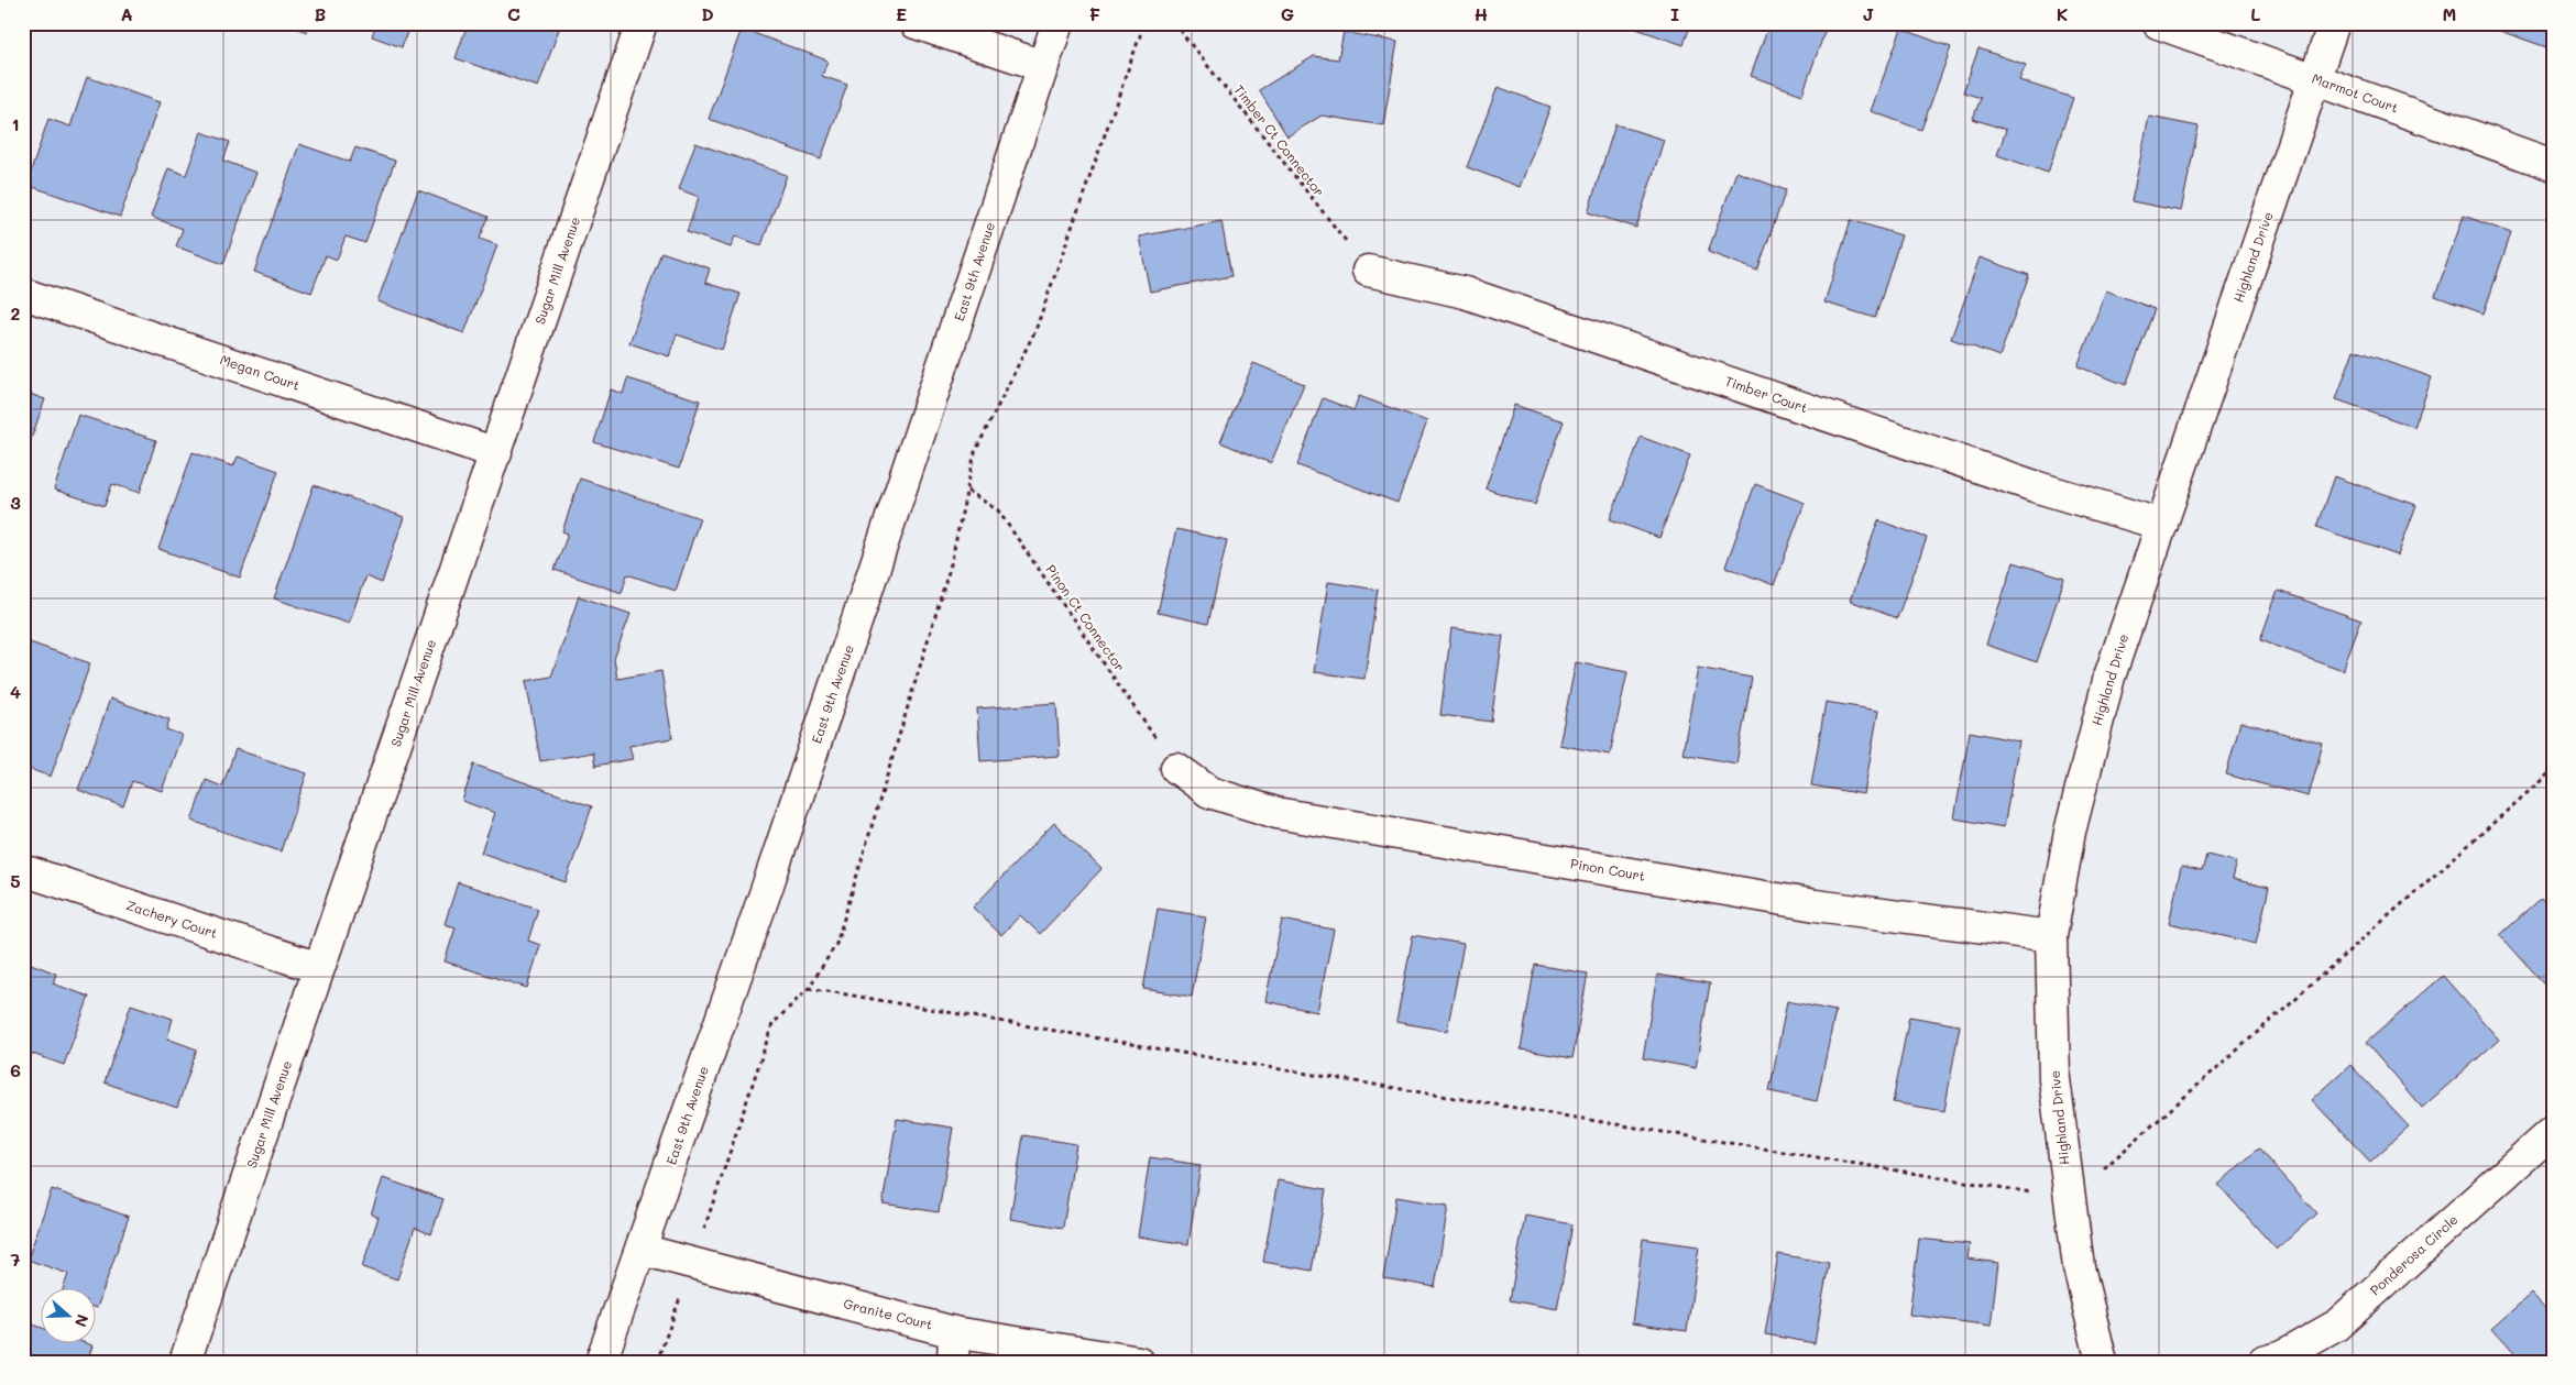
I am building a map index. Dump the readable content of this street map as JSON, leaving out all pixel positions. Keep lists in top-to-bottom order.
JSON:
{
  "streets": {
    "street": [
      "Marmot Court",
      "Highland Drive",
      "Sugar Mill Avenue",
      "East 9th Avenue",
      "Megan Court",
      "Timber Court",
      "Pinon Court",
      "Zachery Court",
      "Ponderosa Circle",
      "Granite Court"
    ],
    "path": ["Timber Ct Connector", "Pinon Ct Connector"]
  },
  "crossings": [
    ["Marmot Court", "Highland Drive"],
    ["Timber Ct Connector", "Timber Court"],
    ["Highland Drive", "Timber Court"],
    ["Highland Drive", "Pinon Court"],
    ["Sugar Mill Avenue", "Megan Court"],
    ["Sugar Mill Avenue", "Zachery Court"],
    ["East 9th Avenue", "Granite Court"],
    ["Pinon Ct Connector", "Pinon Court"]
  ],
  "north": "right",
  "grid": {
    "columns": [
      "A",
      "B",
      "C",
      "D",
      "E",
      "F",
      "G",
      "H",
      "I",
      "J",
      "K",
      "L",
      "M"
    ],
    "rows": [
      "1",
      "2",
      "3",
      "4",
      "5",
      "6",
      "7"
    ]
  }
}
